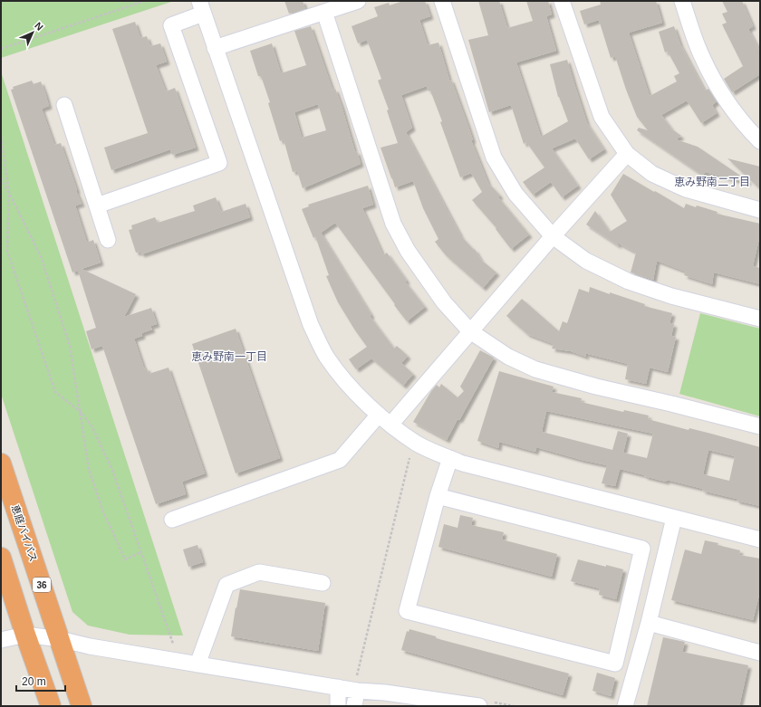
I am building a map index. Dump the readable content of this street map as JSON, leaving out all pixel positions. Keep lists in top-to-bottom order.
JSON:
{
  "streets": {
    "highway": ["恵庭バイパス", "36"]
  },
  "districts": ["恵み野南二丁目", "恵み野南一丁目"],
  "scale_bar": "20 m",
  "north": "top right"
}
